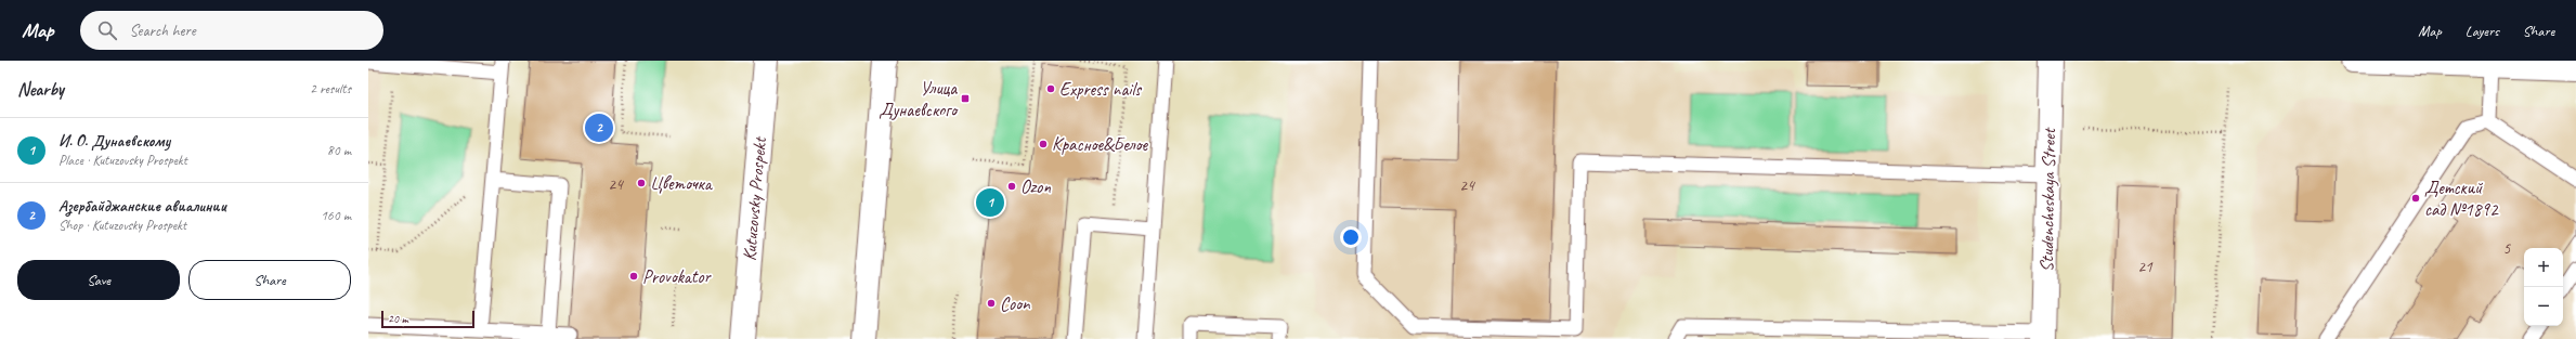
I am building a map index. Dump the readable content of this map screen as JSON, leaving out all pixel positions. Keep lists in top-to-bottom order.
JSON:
{
  "streets": {
    "main road": ["Kutuzovsky Prospekt", "Studencheskaya Street"]
  },
  "places": {
    "other": [
      "Express nails",
      "Красное&Белое",
      "Цветочка",
      "Ozon",
      "Детский сад №1892",
      "Provokator",
      "Coon"
    ],
    "transit": ["Улица Дунаевского"]
  },
  "house_numbers": [
    "24",
    "24",
    "5",
    "21"
  ],
  "scale_bar": "20 m",
  "page": {
    "header": "Map",
    "search": "Search here",
    "nav": ["Map", "Layers", "Share"],
    "heading": ["Nearby", "2 results"],
    "pins": ["2", "1"],
    "list": [
      {
        "mark": "1",
        "name": "И. О. Дунаевскому",
        "note": "Place · Kutuzovsky Prospekt",
        "value": "80 m"
      },
      {
        "mark": "2",
        "name": "Азербайджанские авиалинии",
        "note": "Shop · Kutuzovsky Prospekt",
        "value": "160 m"
      }
    ],
    "buttons": ["Save", "Share"],
    "map_buttons": ["+", "−"],
    "scale": "20 m"
  }
}
